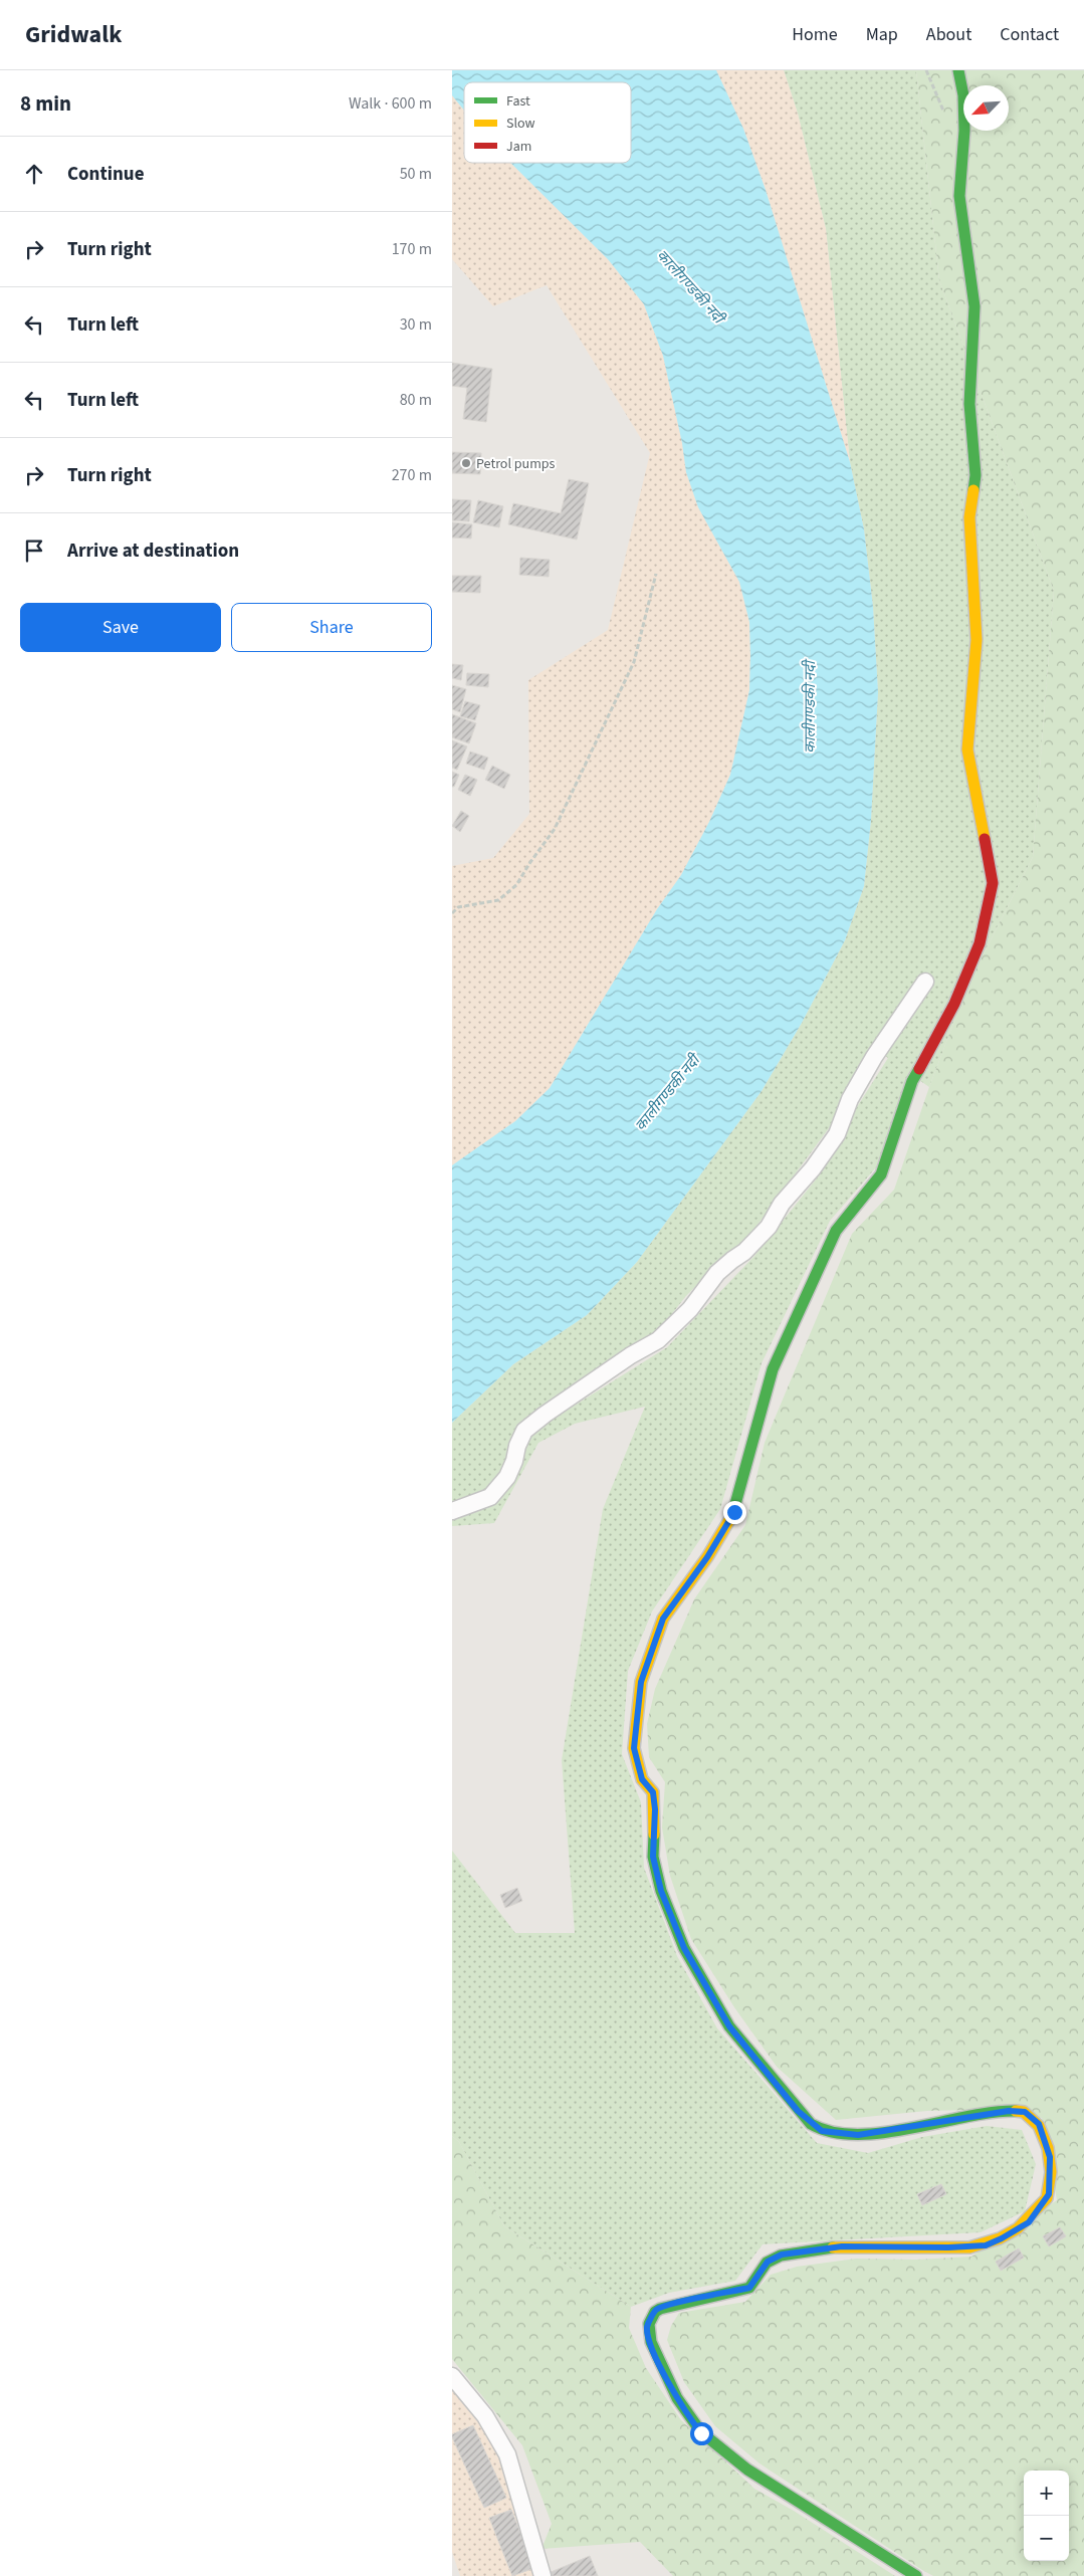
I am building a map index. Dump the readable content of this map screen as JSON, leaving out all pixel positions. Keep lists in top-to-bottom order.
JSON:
{
  "water": ["कालीगण्डकी नदी"],
  "places": ["Petrol pumps"],
  "legend": ["Fast", "Slow", "Jam"],
  "north": "bottom left",
  "page": {
    "header": "Gridwalk",
    "nav": [
      "Home",
      "Map",
      "About",
      "Contact"
    ],
    "heading": ["8 min", "Walk · 600 m"],
    "list": [
      ["Continue", "50 m"],
      ["Turn right", "170 m"],
      ["Turn left", "30 m"],
      ["Turn left", "80 m"],
      ["Turn right", "270 m"],
      "Arrive at destination"
    ],
    "buttons": ["Save", "Share"],
    "map_buttons": ["+", "−"]
  }
}
